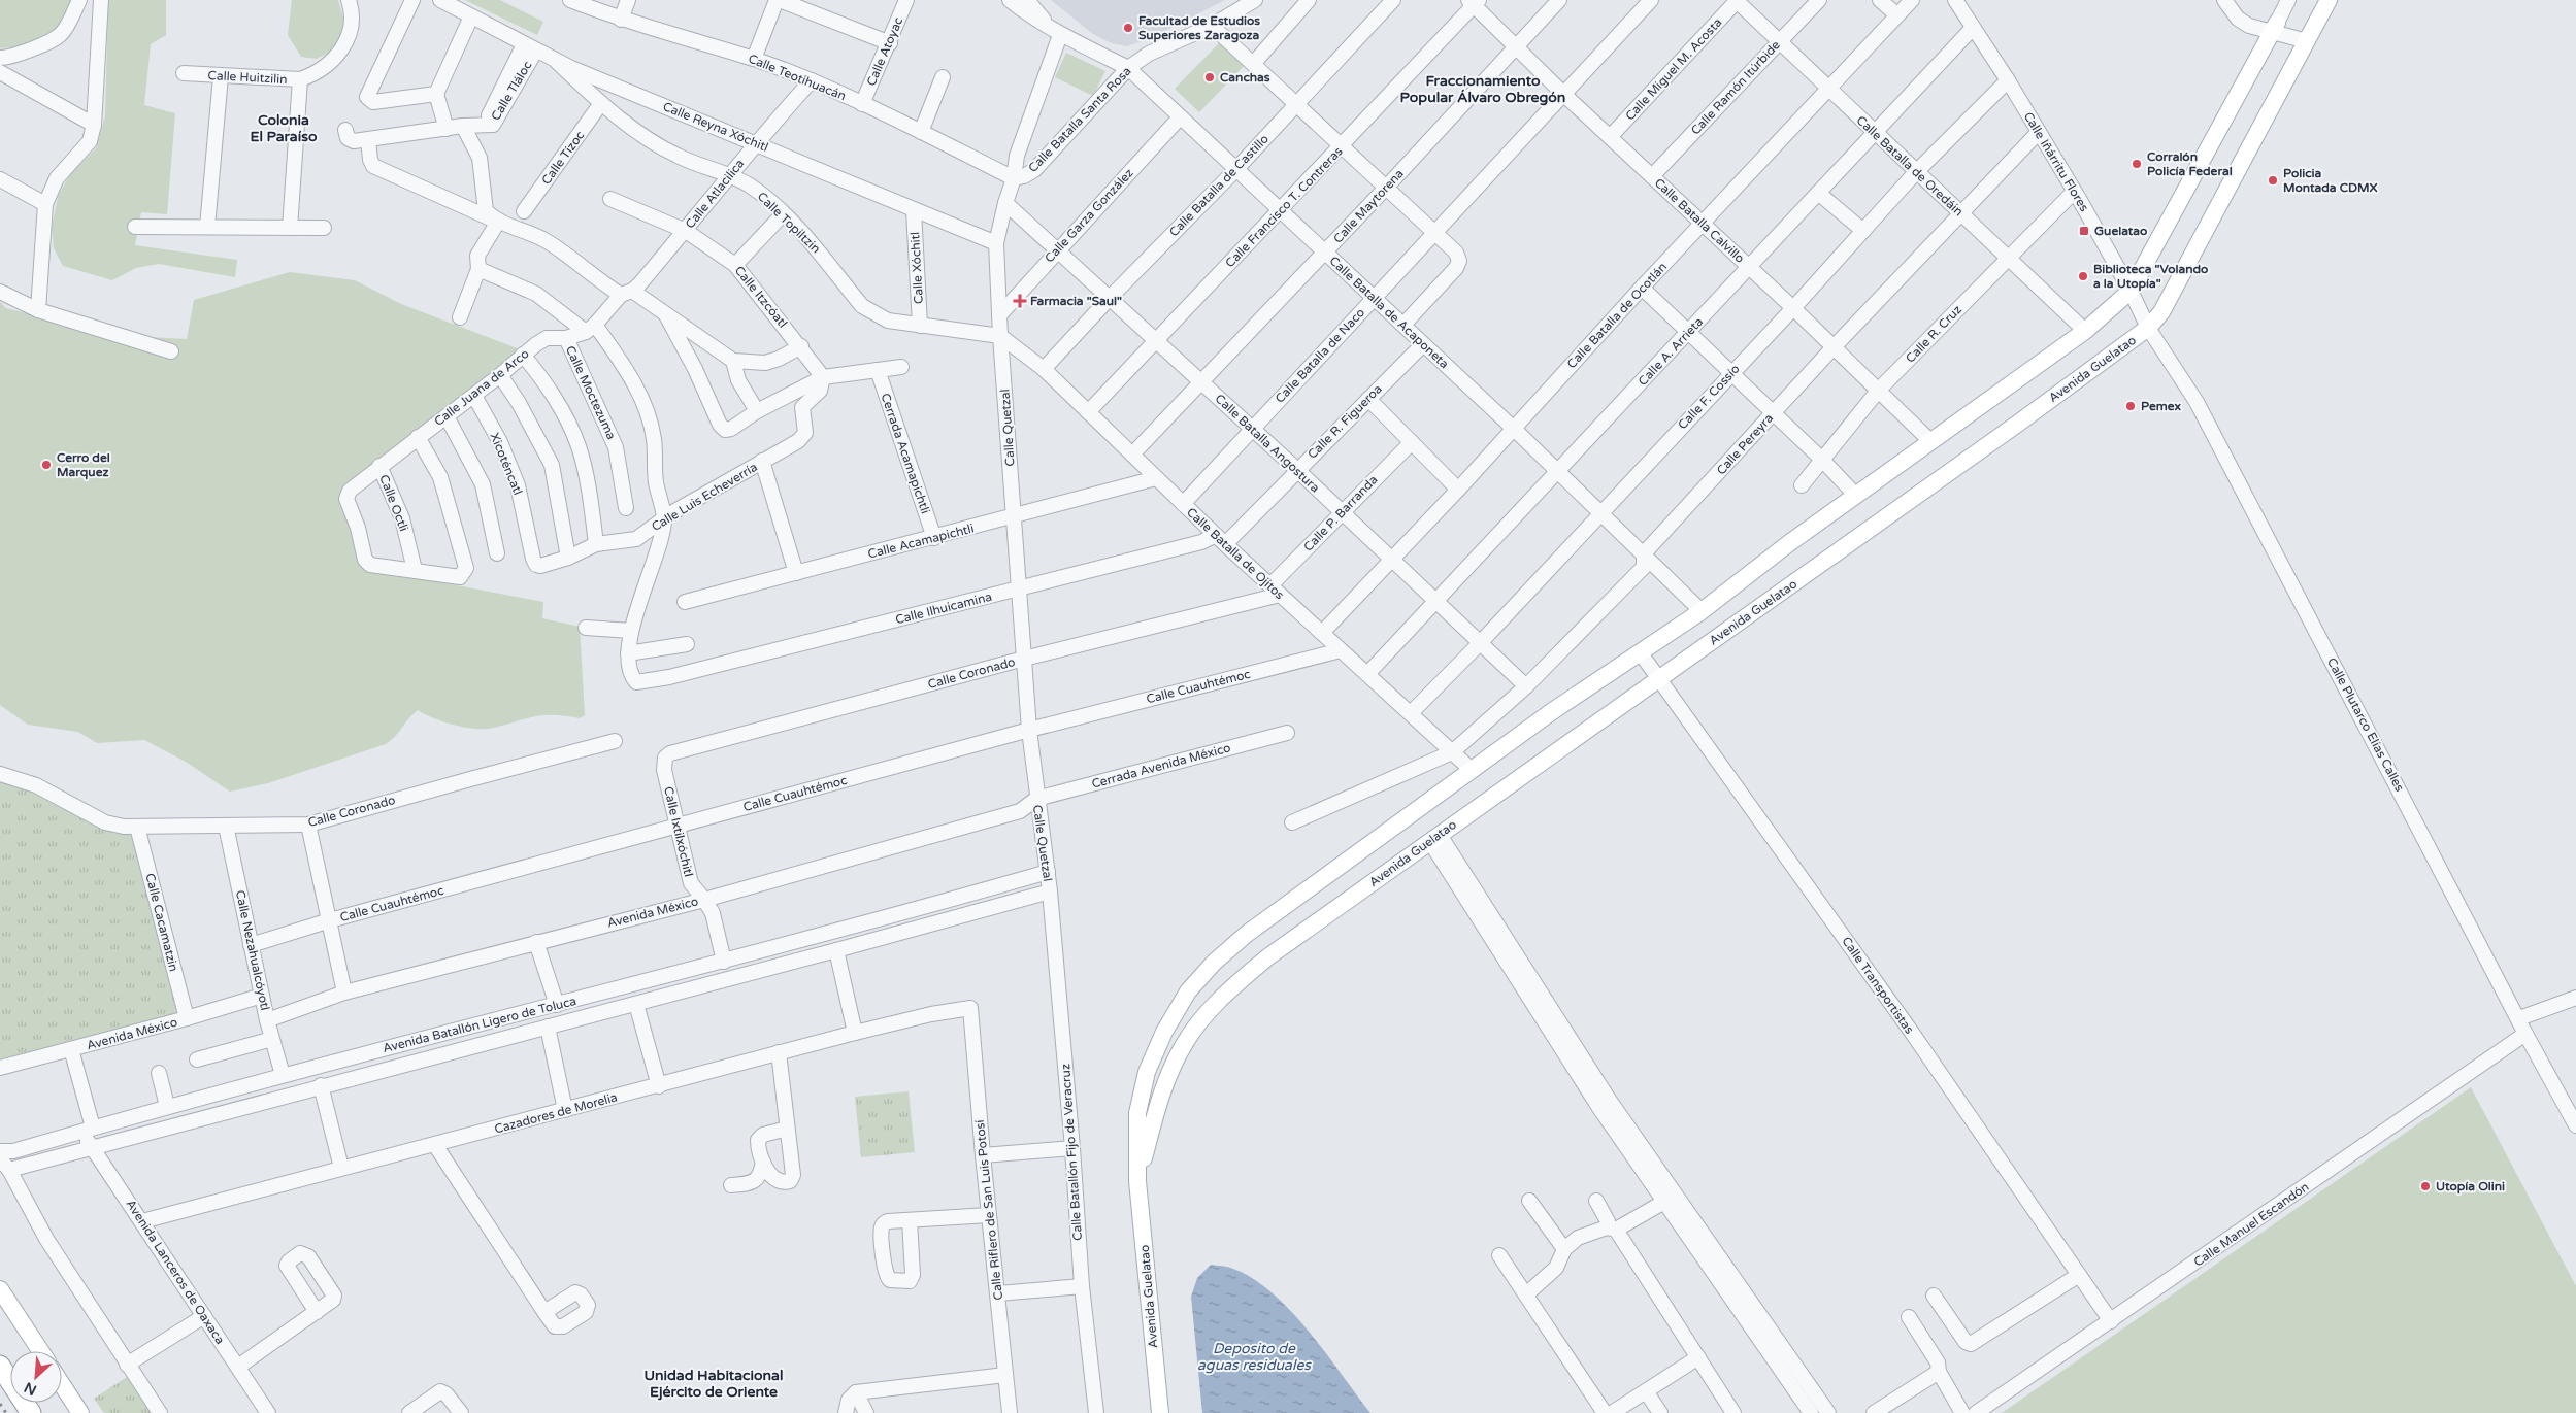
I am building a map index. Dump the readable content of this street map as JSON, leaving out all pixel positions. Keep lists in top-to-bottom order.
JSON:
{
  "streets": {
    "main road": ["Avenida Guelatao"],
    "street": [
      "Calle Atoyac",
      "Calle Miguel M. Acosta",
      "Calle Huitzilin",
      "Calle Teotihuacán",
      "Calle Ramón Itúrbide",
      "Calle Tláloc",
      "Calle Batalla Santa Rosa",
      "Calle Reyna Xóchitl",
      "Calle Tízoc",
      "Calle Iñárritu Flores",
      "Calle Batalla de Oredáin",
      "Calle Batalla de Castillo",
      "Calle Atlacilica",
      "Calle Maytorena",
      "Calle Francisco T. Contreras",
      "Calle Garza González",
      "Calle Batalla Calvillo",
      "Calle Topiltzin",
      "Calle Xóchitl",
      "Calle Itzcóatl",
      "Calle Batalla de Acaponeta",
      "Calle Batalla de Ocotlán",
      "Calle R. Cruz",
      "Calle A. Arrieta",
      "Calle Batalla de Naco",
      "Calle Juana de Arco",
      "Calle Moctezuma",
      "Calle F. Cossío",
      "Calle R. Figueroa",
      "Calle Quetzal",
      "Calle Batalla Angostura",
      "Calle Pereyra",
      "Cerrada Acamapichtli",
      "Xicoténcatl",
      "Calle Luis Echeverría",
      "Calle Octli",
      "Calle P. Barranda",
      "Calle Acamapichtli",
      "Calle Batalla de Ojitos",
      "Calle Ilhuicamina",
      "Calle Coronado",
      "Calle Cuauhtémoc",
      "Calle Plutarco Elías Calles",
      "Cerrada Avenida México",
      "Calle Ixtilxóchitl",
      "Avenida México",
      "Calle Cacamatzin",
      "Calle Nezahualcóyotl",
      "Calle Transportistas",
      "Avenida Batallón Ligero de Toluca",
      "Cazadores de Morelia",
      "Calle Batallón Fijo de Veracruz",
      "Calle Riflero de San Luis Potosí",
      "Calle Manuel Escandón",
      "Avenida Lanceros de Oaxaca"
    ]
  },
  "crossings": [
    ["Calle Atoyac", "Calle Teotihuacán"],
    ["Calle Miguel M. Acosta", "Calle Batalla de Oredáin"],
    ["Calle Miguel M. Acosta", "Calle Batalla Calvillo"],
    ["Calle Teotihuacán", "Calle Batalla Santa Rosa"],
    ["Calle Teotihuacán", "Calle Atlacilica"],
    ["Calle Teotihuacán", "Calle Quetzal"],
    ["Calle Ramón Itúrbide", "Calle Batalla de Oredáin"],
    ["Calle Ramón Itúrbide", "Calle Batalla Calvillo"],
    ["Calle Tláloc", "Calle Reyna Xóchitl"],
    ["Calle Batalla Santa Rosa", "Calle Batalla de Acaponeta"],
    ["Calle Batalla Santa Rosa", "Calle Quetzal"],
    ["Calle Reyna Xóchitl", "Calle Atlacilica"],
    ["Calle Reyna Xóchitl", "Calle Topiltzin"],
    ["Calle Reyna Xóchitl", "Calle Xóchitl"],
    ["Calle Reyna Xóchitl", "Calle Quetzal"],
    ["Calle Tízoc", "Calle Topiltzin"],
    ["Calle Iñárritu Flores", "Calle R. Cruz"],
    ["Calle Iñárritu Flores", "Calle A. Arrieta"],
    ["Calle Iñárritu Flores", "Avenida Guelatao"],
    ["Calle Iñárritu Flores", "Calle F. Cossío"],
    ["Calle Iñárritu Flores", "Calle Pereyra"],
    ["Calle Iñárritu Flores", "Calle Plutarco Elías Calles"],
    ["Calle Batalla de Oredáin", "Calle Batalla de Ocotlán"],
    ["Calle Batalla de Oredáin", "Calle R. Cruz"],
    ["Calle Batalla de Oredáin", "Calle A. Arrieta"],
    ["Calle Batalla de Oredáin", "Avenida Guelatao"],
    ["Calle Batalla de Oredáin", "Calle F. Cossío"],
    ["Calle Batalla de Oredáin", "Calle Pereyra"],
    ["Calle Batalla de Castillo", "Calle Batalla de Acaponeta"],
    ["Calle Batalla de Castillo", "Calle Batalla Angostura"],
    ["Calle Batalla de Castillo", "Calle Batalla de Ojitos"],
    ["Calle Atlacilica", "Calle Topiltzin"],
    ["Calle Atlacilica", "Calle Itzcóatl"],
    ["Calle Maytorena", "Calle Batalla Calvillo"],
    ["Calle Maytorena", "Calle Batalla de Acaponeta"],
    ["Calle Maytorena", "Calle Batalla Angostura"],
    ["Calle Maytorena", "Calle Batalla de Ojitos"],
    ["Calle Francisco T. Contreras", "Calle Batalla Calvillo"],
    ["Calle Francisco T. Contreras", "Calle Batalla de Acaponeta"],
    ["Calle Francisco T. Contreras", "Calle Batalla Angostura"],
    ["Calle Francisco T. Contreras", "Calle Batalla de Ojitos"],
    ["Calle Garza González", "Calle Batalla de Acaponeta"],
    ["Calle Garza González", "Calle Quetzal"],
    ["Calle Garza González", "Calle Batalla Angostura"],
    ["Calle Batalla Calvillo", "Calle Batalla de Ocotlán"],
    ["Calle Batalla Calvillo", "Calle R. Cruz"],
    ["Calle Batalla Calvillo", "Calle A. Arrieta"],
    ["Calle Batalla Calvillo", "Calle Batalla de Naco"],
    ["Calle Batalla Calvillo", "Avenida Guelatao"],
    ["Calle Batalla Calvillo", "Calle F. Cossío"],
    ["Calle Batalla Calvillo", "Calle Pereyra"],
    ["Calle Topiltzin", "Calle Xóchitl"],
    ["Calle Topiltzin", "Calle Quetzal"],
    ["Calle Topiltzin", "Calle Batalla de Ojitos"],
    ["Calle Itzcóatl", "Calle Luis Echeverría"],
    ["Calle Batalla de Acaponeta", "Calle Batalla de Ocotlán"],
    ["Calle Batalla de Acaponeta", "Calle A. Arrieta"],
    ["Calle Batalla de Acaponeta", "Calle Batalla de Naco"],
    ["Calle Batalla de Acaponeta", "Avenida Guelatao"],
    ["Calle Batalla de Acaponeta", "Calle F. Cossío"],
    ["Calle Batalla de Acaponeta", "Calle R. Figueroa"],
    ["Calle Batalla de Acaponeta", "Calle Quetzal"],
    ["Calle Batalla de Acaponeta", "Calle Pereyra"],
    ["Calle Batalla de Ocotlán", "Calle Batalla Angostura"],
    ["Calle Batalla de Ocotlán", "Calle Batalla de Ojitos"],
    ["Calle A. Arrieta", "Calle Batalla Angostura"],
    ["Calle A. Arrieta", "Calle Batalla de Ojitos"],
    ["Calle Batalla de Naco", "Calle Batalla Angostura"],
    ["Calle Batalla de Naco", "Calle Batalla de Ojitos"],
    ["Avenida Guelatao", "Calle Batalla de Ojitos"],
    ["Avenida Guelatao", "Calle Plutarco Elías Calles"],
    ["Avenida Guelatao", "Calle Transportistas"],
    ["Calle Juana de Arco", "Calle Moctezuma"],
    ["Calle Juana de Arco", "Xicoténcatl"],
    ["Calle Juana de Arco", "Calle Octli"],
    ["Calle F. Cossío", "Calle Batalla Angostura"],
    ["Calle F. Cossío", "Calle Batalla de Ojitos"],
    ["Calle R. Figueroa", "Calle Batalla Angostura"],
    ["Calle R. Figueroa", "Calle Batalla de Ojitos"],
    ["Calle R. Figueroa", "Calle Ilhuicamina"],
    ["Calle Quetzal", "Calle Batalla Angostura"],
    ["Calle Quetzal", "Calle Acamapichtli"],
    ["Calle Quetzal", "Calle Batalla de Ojitos"],
    ["Calle Quetzal", "Calle Ilhuicamina"],
    ["Calle Quetzal", "Calle Coronado"],
    ["Calle Quetzal", "Calle Cuauhtémoc"],
    ["Calle Quetzal", "Cerrada Avenida México"],
    ["Calle Quetzal", "Avenida México"],
    ["Calle Quetzal", "Avenida Batallón Ligero de Toluca"],
    ["Calle Quetzal", "Calle Batallón Fijo de Veracruz"],
    ["Calle Batalla Angostura", "Calle Pereyra"],
    ["Calle Batalla Angostura", "Calle P. Barranda"],
    ["Calle Pereyra", "Calle Batalla de Ojitos"],
    ["Cerrada Acamapichtli", "Calle Acamapichtli"],
    ["Xicoténcatl", "Calle Luis Echeverría"],
    ["Calle P. Barranda", "Calle Batalla de Ojitos"],
    ["Calle P. Barranda", "Calle Coronado"],
    ["Calle Acamapichtli", "Calle Batalla de Ojitos"],
    ["Calle Batalla de Ojitos", "Calle Ilhuicamina"],
    ["Calle Batalla de Ojitos", "Calle Coronado"],
    ["Calle Batalla de Ojitos", "Calle Cuauhtémoc"],
    ["Calle Coronado", "Calle Ixtilxóchitl"],
    ["Calle Coronado", "Calle Cacamatzin"],
    ["Calle Coronado", "Calle Nezahualcóyotl"],
    ["Calle Cuauhtémoc", "Calle Ixtilxóchitl"],
    ["Calle Cuauhtémoc", "Calle Nezahualcóyotl"],
    ["Calle Plutarco Elías Calles", "Calle Manuel Escandón"],
    ["Cerrada Avenida México", "Avenida México"],
    ["Calle Ixtilxóchitl", "Avenida México"],
    ["Calle Ixtilxóchitl", "Avenida Batallón Ligero de Toluca"],
    ["Avenida México", "Calle Cacamatzin"],
    ["Avenida México", "Calle Nezahualcóyotl"],
    ["Calle Nezahualcóyotl", "Avenida Batallón Ligero de Toluca"],
    ["Calle Transportistas", "Calle Manuel Escandón"],
    ["Avenida Batallón Ligero de Toluca", "Calle Batallón Fijo de Veracruz"],
    ["Avenida Batallón Ligero de Toluca", "Avenida Lanceros de Oaxaca"],
    ["Cazadores de Morelia", "Calle Riflero de San Luis Potosí"],
    ["Cazadores de Morelia", "Avenida Lanceros de Oaxaca"]
  ],
  "districts": ["Fraccionamiento Popular Álvaro Obregón", "Colonia El Paraíso", "Unidad Habitacional Ejército de Oriente"],
  "water": ["Deposito de aguas residuales"],
  "places": {
    "other": [
      "Facultad de Estudios Superiores Zaragoza",
      "Canchas",
      "Corralón Policía Federal",
      "Policia Montada CDMX",
      "Biblioteca \"Volando a la Utopía\"",
      "Pemex",
      "Cerro del Marquez",
      "Utopía Olini"
    ],
    "transit": ["Guelatao"],
    "health": ["Farmacia \"Saul\""]
  },
  "north": "bottom left"
}
